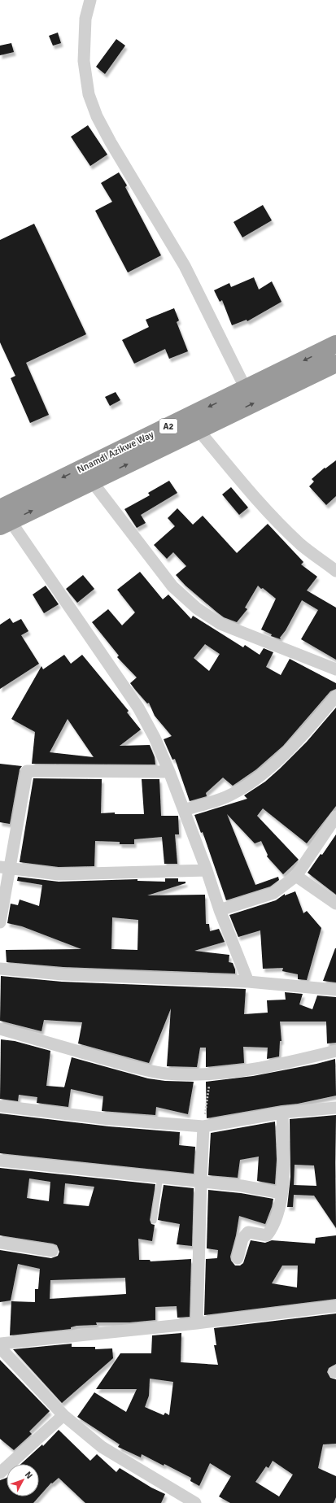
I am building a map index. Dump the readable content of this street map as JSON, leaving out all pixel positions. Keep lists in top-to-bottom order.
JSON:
{
  "streets": {
    "highway": ["A2", "Nnamdi Azikwe Way"]
  },
  "north": "top right"
}
